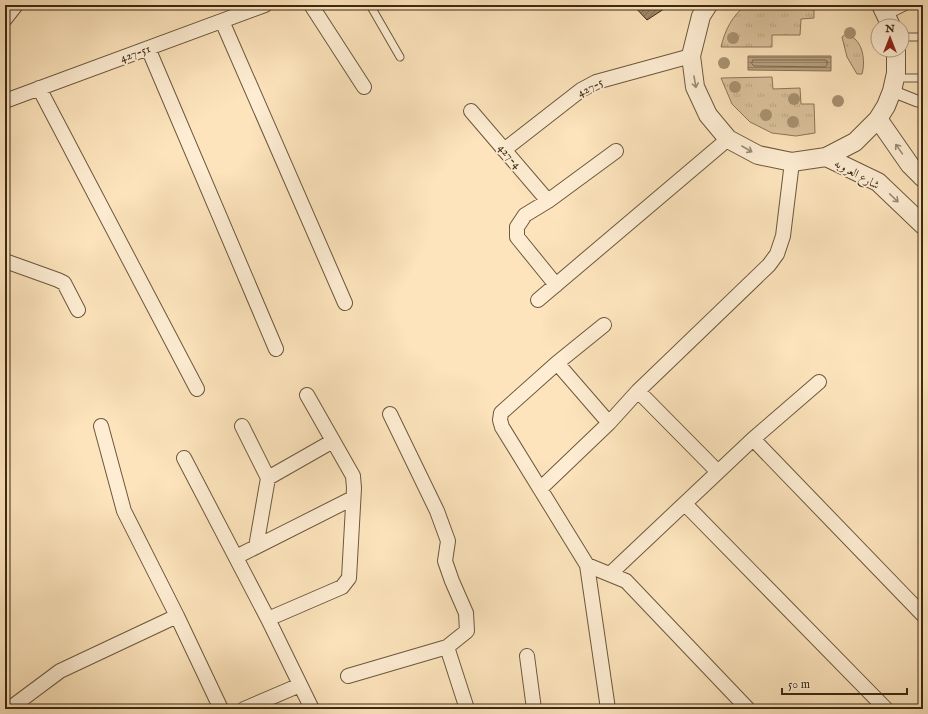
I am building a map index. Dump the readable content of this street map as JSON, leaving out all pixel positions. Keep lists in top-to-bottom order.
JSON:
{
  "streets": {
    "street": [
      "427-51",
      "427-5",
      "427-4",
      "شارع العروبه"
    ]
  },
  "crossings": [
    ["427-5", "427-4"]
  ],
  "scale_bar": "50 m",
  "north": "top"
}
